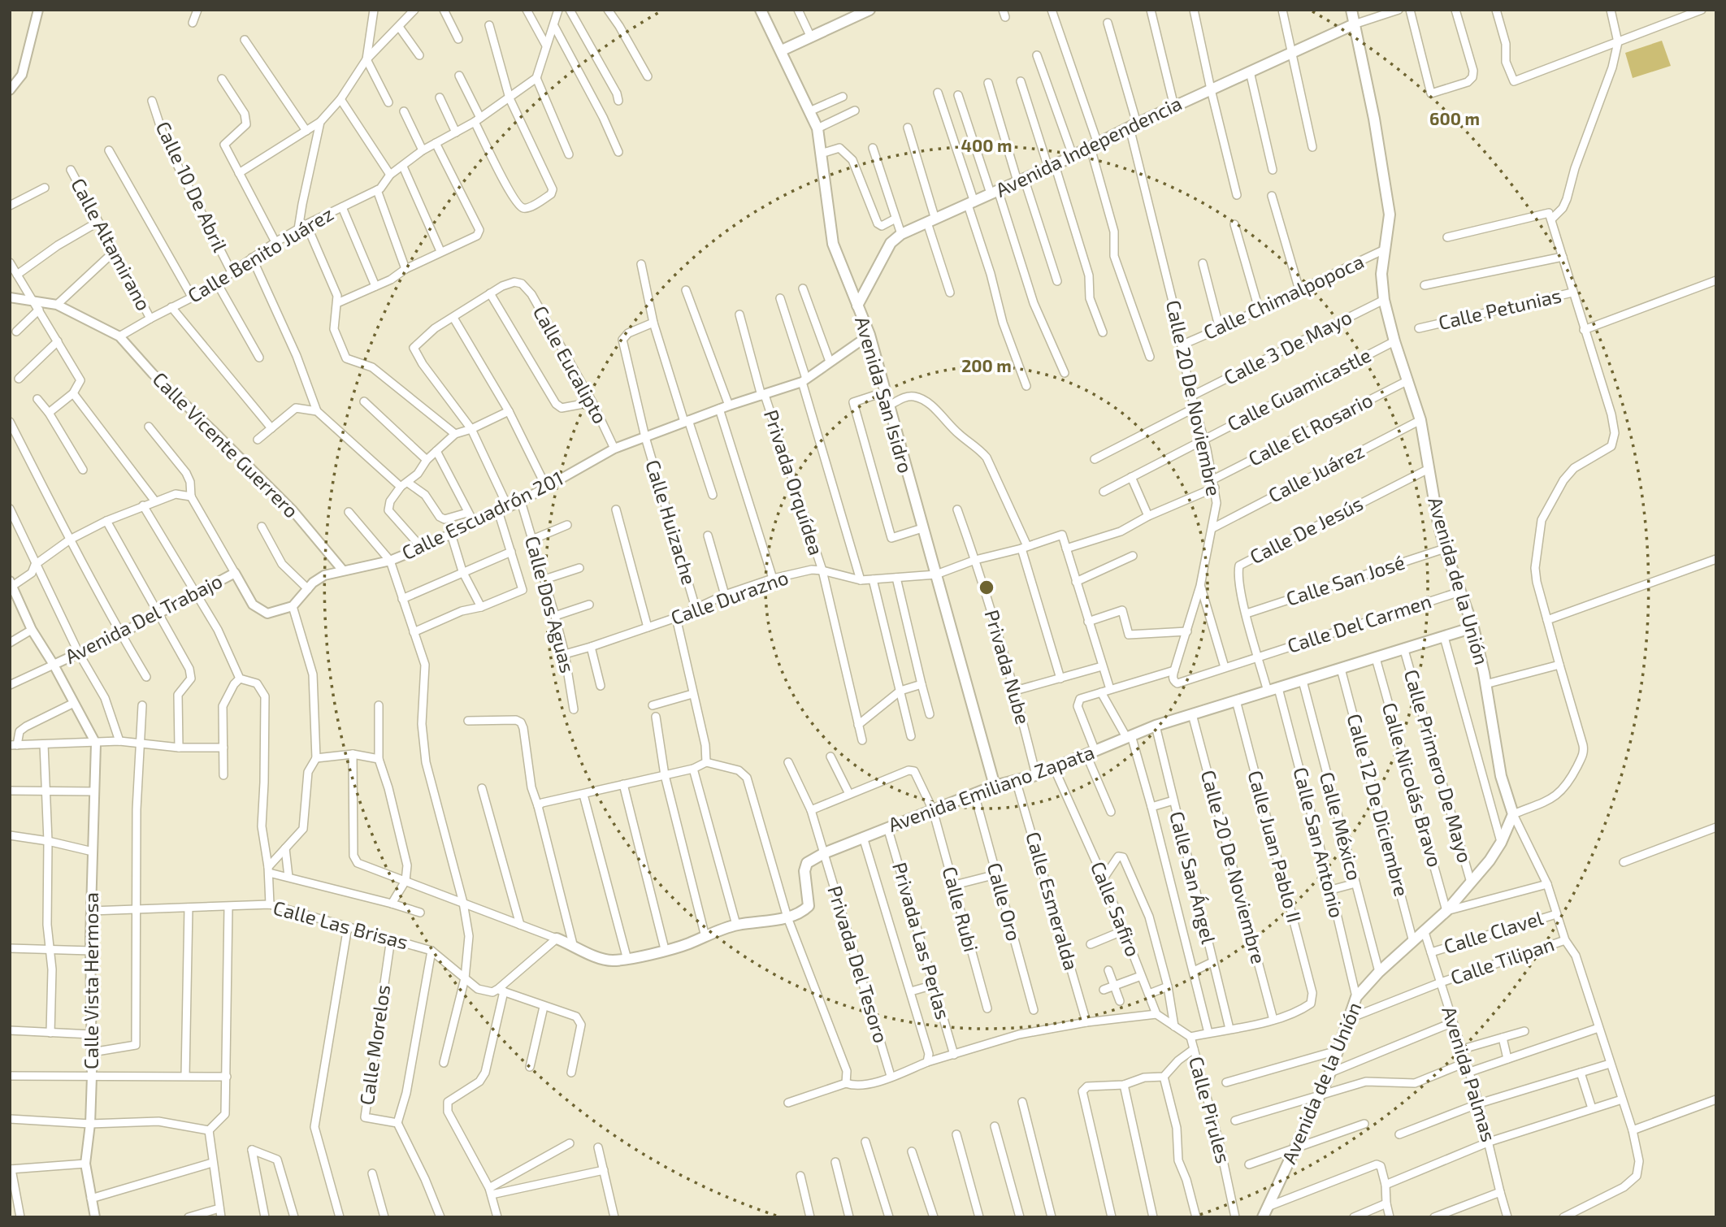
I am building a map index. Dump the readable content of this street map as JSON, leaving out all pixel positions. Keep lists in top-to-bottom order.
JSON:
{
  "streets": {
    "main road": [
      "Avenida Independencia",
      "Avenida San Isidro",
      "Avenida de la Unión",
      "Avenida Emiliano Zapata"
    ],
    "street": [
      "Calle 10 De Abril",
      "Calle Altamirano",
      "Calle Benito Juárez",
      "Calle Chimalpopoca",
      "Calle Petunias",
      "Calle 3 De Mayo",
      "Calle Eucalipto",
      "Calle Guamicastle",
      "Calle 20 De Noviembre",
      "Calle El Rosario",
      "Calle Vicente Guerrero",
      "Calle Juárez",
      "Privada Orquídea",
      "Calle Escuadrón 201",
      "Calle Huizache",
      "Calle De Jesús",
      "Calle San José",
      "Calle Durazno",
      "Calle Dos Aguas",
      "Avenida Del Trabajo",
      "Calle Del Carmen",
      "Privada Nube",
      "Calle Primero De Mayo",
      "Calle Nicolás Bravo",
      "Calle 12 De Diciembre",
      "Calle México",
      "Calle San Antonio",
      "Calle Juan Pablo II",
      "Calle San Ángel",
      "Calle Esmeralda",
      "Calle Oro",
      "Calle Rubi",
      "Calle Safiro",
      "Calle Las Brisas",
      "Calle Clavel",
      "Privada Las Perlas",
      "Calle Tilipan",
      "Privada Del Tesoro",
      "Calle Vista Hermosa",
      "Calle Morelos",
      "Avenida Palmas",
      "Calle Pirules"
    ]
  },
  "crossings": [
    ["Avenida Independencia", "Avenida San Isidro"],
    ["Avenida Independencia", "Calle 20 De Noviembre"],
    ["Avenida Independencia", "Avenida de la Unión"],
    ["Calle 10 De Abril", "Calle Benito Juárez"],
    ["Calle Altamirano", "Calle Benito Juárez"],
    ["Calle Benito Juárez", "Calle Vicente Guerrero"],
    ["Calle Chimalpopoca", "Calle 20 De Noviembre"],
    ["Calle Chimalpopoca", "Avenida de la Unión"],
    ["Calle 3 De Mayo", "Calle 20 De Noviembre"],
    ["Calle 3 De Mayo", "Avenida de la Unión"],
    ["Calle Eucalipto", "Calle Escuadrón 201"],
    ["Calle Guamicastle", "Calle 20 De Noviembre"],
    ["Calle Guamicastle", "Avenida de la Unión"],
    ["Avenida San Isidro", "Calle Escuadrón 201"],
    ["Avenida San Isidro", "Calle Durazno"],
    ["Avenida San Isidro", "Avenida Emiliano Zapata"],
    ["Calle 20 De Noviembre", "Calle El Rosario"],
    ["Calle 20 De Noviembre", "Calle Juárez"],
    ["Calle 20 De Noviembre", "Avenida Emiliano Zapata"],
    ["Calle 20 De Noviembre", "Calle Pirules"],
    ["Calle El Rosario", "Avenida de la Unión"],
    ["Calle El Rosario", "Calle Durazno"],
    ["Calle Vicente Guerrero", "Calle Escuadrón 201"],
    ["Calle Juárez", "Avenida de la Unión"],
    ["Privada Orquídea", "Calle Escuadrón 201"],
    ["Privada Orquídea", "Calle Durazno"],
    ["Calle Escuadrón 201", "Calle Huizache"],
    ["Calle Escuadrón 201", "Calle Dos Aguas"],
    ["Calle Huizache", "Calle Durazno"],
    ["Calle De Jesús", "Calle San José"],
    ["Calle De Jesús", "Avenida de la Unión"],
    ["Calle De Jesús", "Calle Del Carmen"],
    ["Calle De Jesús", "Avenida Emiliano Zapata"],
    ["Calle De Jesús", "Calle San Antonio"],
    ["Calle San José", "Avenida de la Unión"],
    ["Avenida de la Unión", "Calle Del Carmen"],
    ["Avenida de la Unión", "Calle Primero De Mayo"],
    ["Avenida de la Unión", "Calle Nicolás Bravo"],
    ["Avenida de la Unión", "Avenida Emiliano Zapata"],
    ["Avenida de la Unión", "Calle 12 De Diciembre"],
    ["Avenida de la Unión", "Calle México"],
    ["Avenida de la Unión", "Calle San Antonio"],
    ["Avenida de la Unión", "Calle Tilipan"],
    ["Avenida de la Unión", "Avenida Palmas"],
    ["Calle Durazno", "Calle Dos Aguas"],
    ["Calle Durazno", "Privada Nube"],
    ["Privada Nube", "Avenida Emiliano Zapata"],
    ["Calle Primero De Mayo", "Avenida Emiliano Zapata"],
    ["Calle Nicolás Bravo", "Avenida Emiliano Zapata"],
    ["Avenida Emiliano Zapata", "Calle 12 De Diciembre"],
    ["Avenida Emiliano Zapata", "Calle México"],
    ["Avenida Emiliano Zapata", "Calle San Antonio"],
    ["Avenida Emiliano Zapata", "Calle Juan Pablo II"],
    ["Avenida Emiliano Zapata", "Calle San Ángel"],
    ["Avenida Emiliano Zapata", "Calle Esmeralda"],
    ["Avenida Emiliano Zapata", "Calle Oro"],
    ["Avenida Emiliano Zapata", "Calle Rubi"],
    ["Avenida Emiliano Zapata", "Calle Safiro"],
    ["Avenida Emiliano Zapata", "Privada Las Perlas"],
    ["Avenida Emiliano Zapata", "Privada Del Tesoro"],
    ["Calle Juan Pablo II", "Calle Pirules"],
    ["Calle San Ángel", "Calle Pirules"],
    ["Calle Las Brisas", "Calle Vista Hermosa"],
    ["Calle Las Brisas", "Calle Morelos"],
    ["Calle Clavel", "Avenida Palmas"],
    ["Calle Tilipan", "Avenida Palmas"]
  ],
  "rings": ["600 m", "400 m", "200 m"]
}
